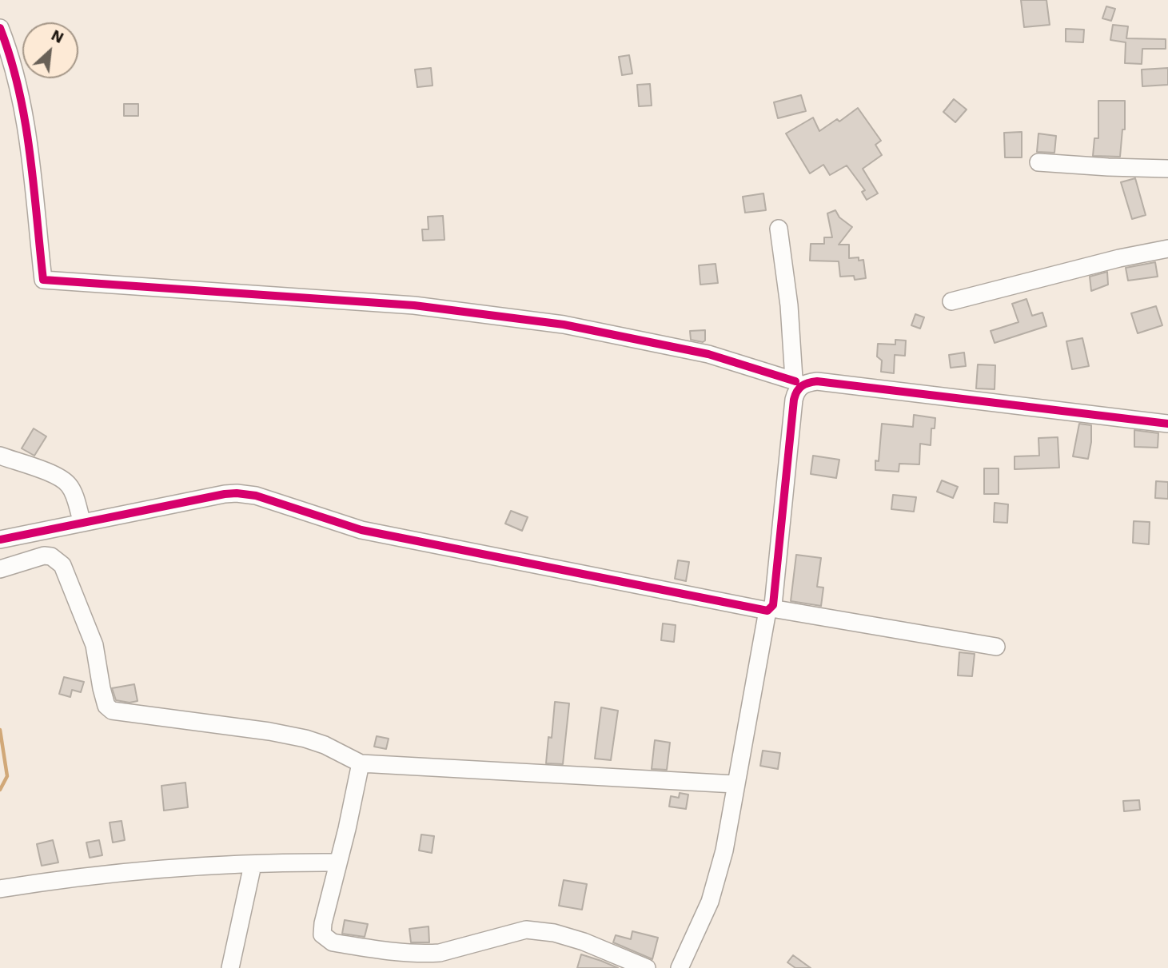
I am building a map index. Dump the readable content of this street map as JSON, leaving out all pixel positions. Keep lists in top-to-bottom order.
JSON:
{
  "north": "top right"
}
